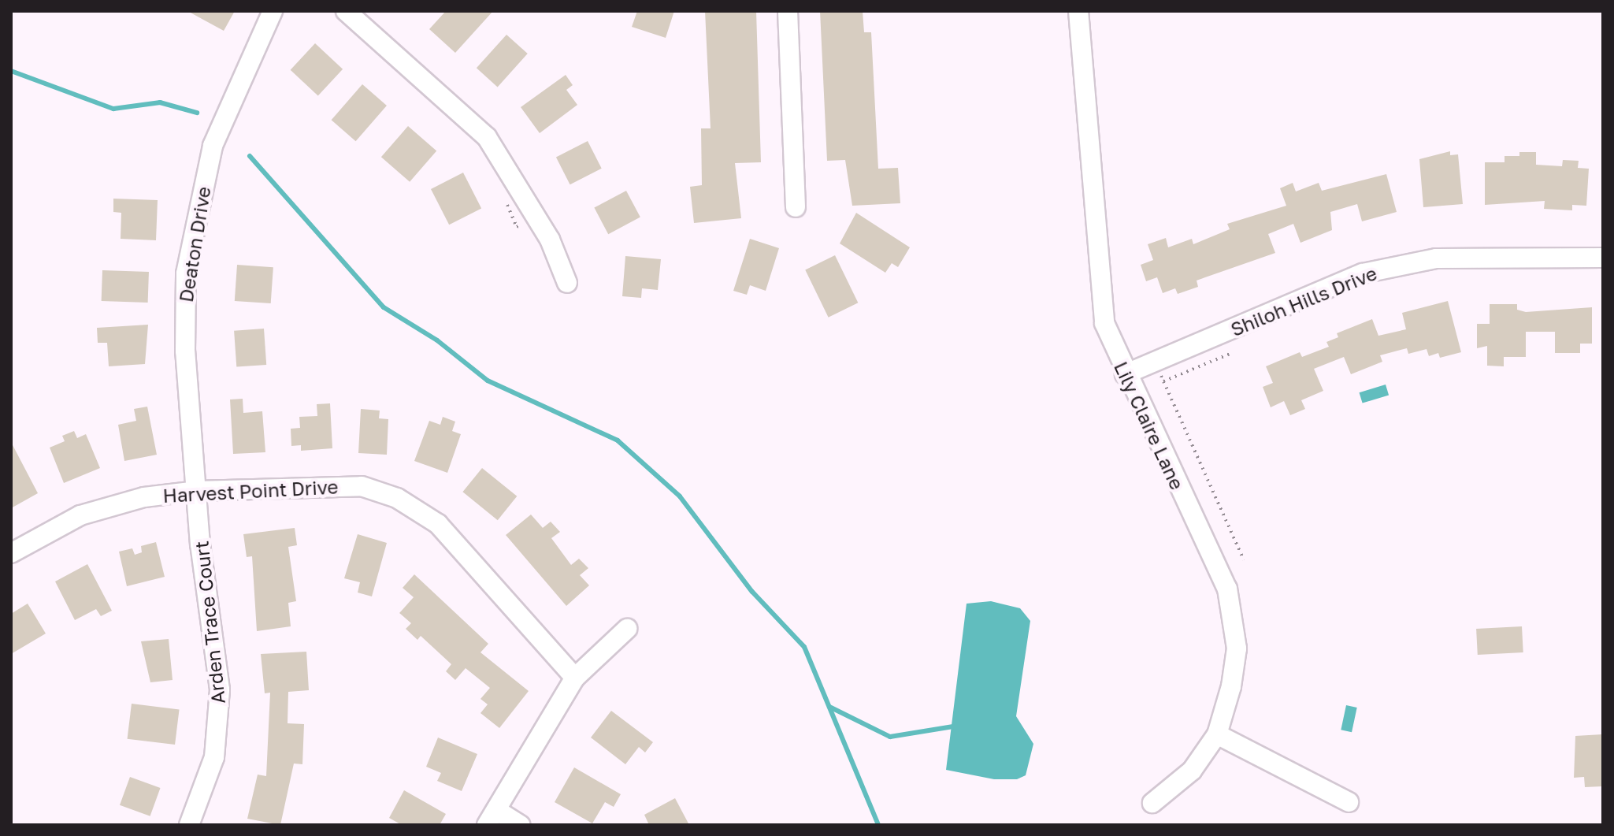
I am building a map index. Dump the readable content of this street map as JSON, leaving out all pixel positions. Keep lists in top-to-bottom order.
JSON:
{
  "streets": {
    "street": [
      "Deaton Drive",
      "Shiloh Hills Drive",
      "Lily Claire Lane",
      "Harvest Point Drive",
      "Arden Trace Court"
    ]
  },
  "crossings": [
    ["Deaton Drive", "Harvest Point Drive"],
    ["Deaton Drive", "Arden Trace Court"],
    ["Shiloh Hills Drive", "Lily Claire Lane"],
    ["Harvest Point Drive", "Arden Trace Court"]
  ]
}
